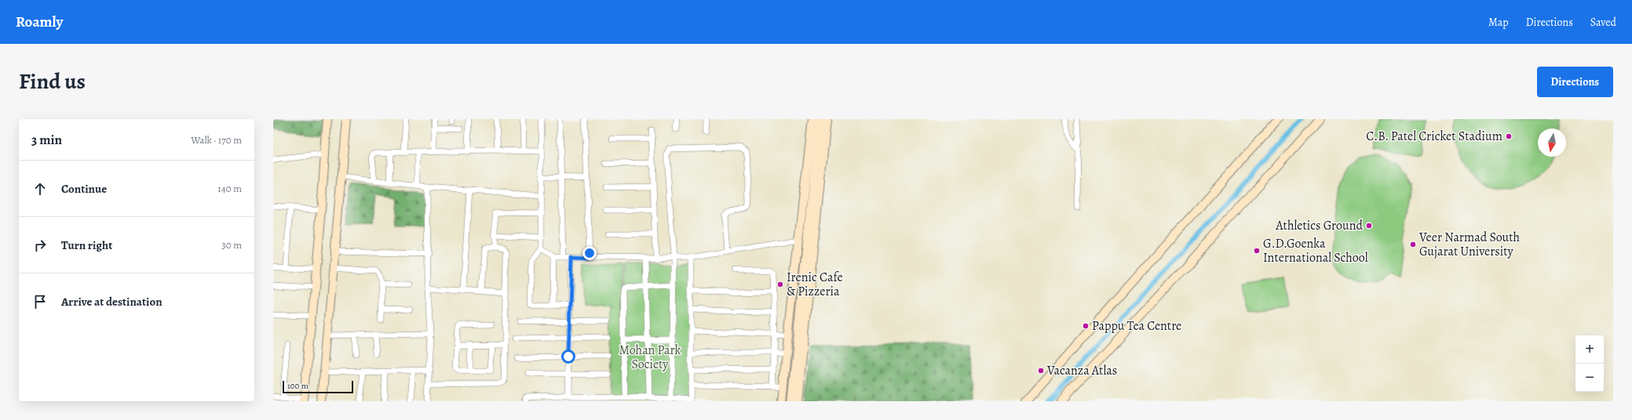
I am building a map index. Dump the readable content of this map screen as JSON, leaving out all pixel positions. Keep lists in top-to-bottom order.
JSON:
{
  "parks": ["Mohan Park Society"],
  "places": [
    "C.B. Patel Cricket Stadium",
    "Athletics Ground",
    "Veer Narmad South Gujarat University",
    "G.D.Goenka International School",
    "Irenic Cafe & Pizzeria",
    "Pappu Tea Centre",
    "Vacanza Atlas"
  ],
  "scale_bar": "100 m",
  "north": "bottom",
  "page": {
    "header": "Roamly",
    "nav": ["Map", "Directions", "Saved"],
    "title": "Find us",
    "buttons": "Directions",
    "heading": ["3 min", "Walk · 170 m"],
    "list": [
      ["Continue", "140 m"],
      ["Turn right", "30 m"],
      "Arrive at destination"
    ],
    "map_buttons": ["+", "−"],
    "scale": "100 m"
  }
}
